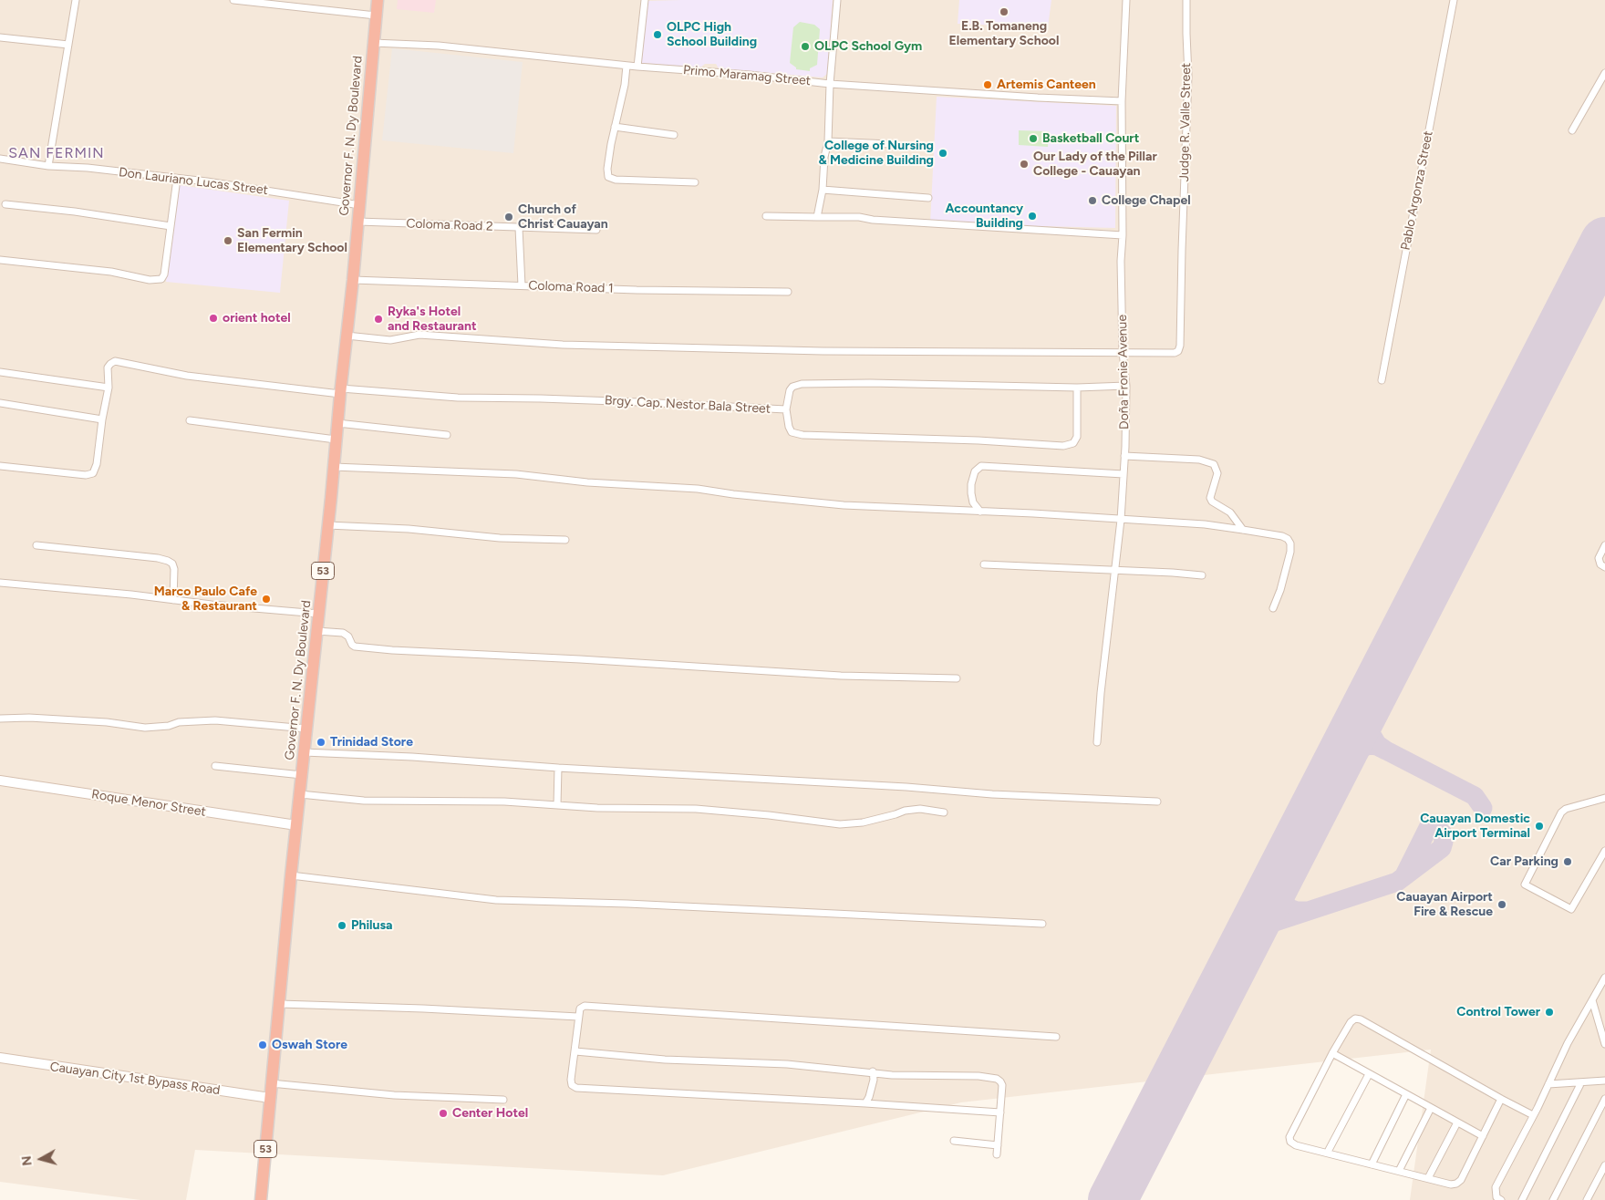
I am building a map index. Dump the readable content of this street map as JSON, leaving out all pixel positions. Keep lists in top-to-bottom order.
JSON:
{
  "streets": {
    "highway": ["Governor F. N. Dy Boulevard", "53"],
    "street": [
      "Primo Maramag Street",
      "Judge R. Valle Street",
      "Don Lauriano Lucas Street",
      "Pablo Argonza Street",
      "Coloma Road 2",
      "Coloma Road 1",
      "Doña Fronie Avenue",
      "Brgy. Cap. Nestor Bala Street",
      "Roque Menor Street",
      "Cauayan City 1st Bypass Road"
    ]
  },
  "crossings": [
    ["Primo Maramag Street", "Governor F. N. Dy Boulevard"],
    ["Primo Maramag Street", "Doña Fronie Avenue"],
    ["Judge R. Valle Street", "Governor F. N. Dy Boulevard"],
    ["Judge R. Valle Street", "Doña Fronie Avenue"],
    ["Governor F. N. Dy Boulevard", "Don Lauriano Lucas Street"],
    ["Governor F. N. Dy Boulevard", "Coloma Road 2"],
    ["Governor F. N. Dy Boulevard", "Coloma Road 1"],
    ["Governor F. N. Dy Boulevard", "Brgy. Cap. Nestor Bala Street"],
    ["Governor F. N. Dy Boulevard", "Roque Menor Street"],
    ["Governor F. N. Dy Boulevard", "Cauayan City 1st Bypass Road"],
    ["Doña Fronie Avenue", "Brgy. Cap. Nestor Bala Street"]
  ],
  "districts": ["SAN FERMIN"],
  "places": [
    "E.B. Tomaneng Elementary School",
    "OLPC High School Building",
    "OLPC School Gym",
    "Artemis Canteen",
    "Basketball Court",
    "College of Nursing & Medicine Building",
    "Our Lady of the Pillar College - Cauayan",
    "College Chapel",
    "Accountancy Building",
    "Church of Christ Cauayan",
    "San Fermin Elementary School",
    "orient hotel",
    "Ryka's Hotel and Restaurant",
    "Marco Paulo Cafe & Restaurant",
    "Trinidad Store",
    "Cauayan Domestic Airport Terminal",
    "Car Parking",
    "Cauayan Airport Fire & Rescue",
    "Philusa",
    "Control Tower",
    "Oswah Store",
    "Center Hotel"
  ],
  "north": "left"
}
